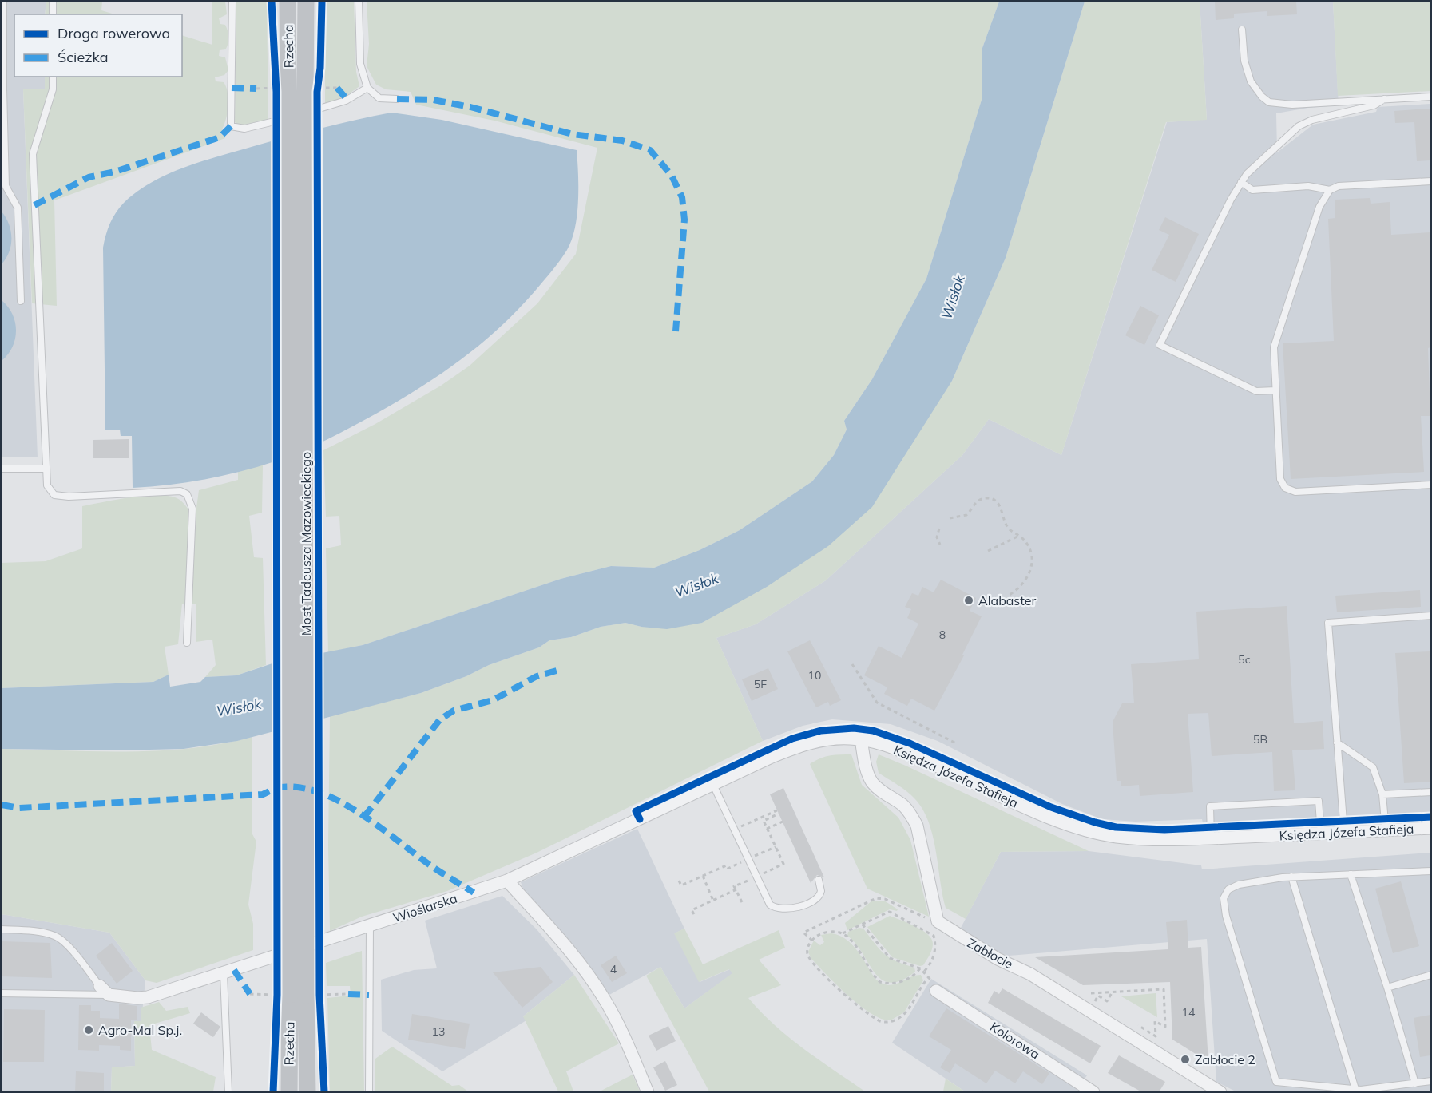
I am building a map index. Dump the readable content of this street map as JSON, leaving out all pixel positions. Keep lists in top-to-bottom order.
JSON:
{
  "streets": {
    "main road": ["Rzecha", "Most Tadeusza Mazowieckiego"],
    "street": [
      "Księdza Józefa Stafieja",
      "Wioślarska",
      "Zabłocie",
      "Kolorowa"
    ]
  },
  "crossings": [
    ["Rzecha", "Most Tadeusza Mazowieckiego"],
    ["Księdza Józefa Stafieja", "Wioślarska"]
  ],
  "water": ["Wisłok"],
  "places": ["Alabaster", "Agro-Mal Sp.j.", "Zabłocie 2"],
  "house_numbers": [
    "8",
    "5c",
    "10",
    "5F",
    "5B",
    "4",
    "14",
    "13"
  ],
  "legend": ["Droga rowerowa", "Ścieżka"]
}
